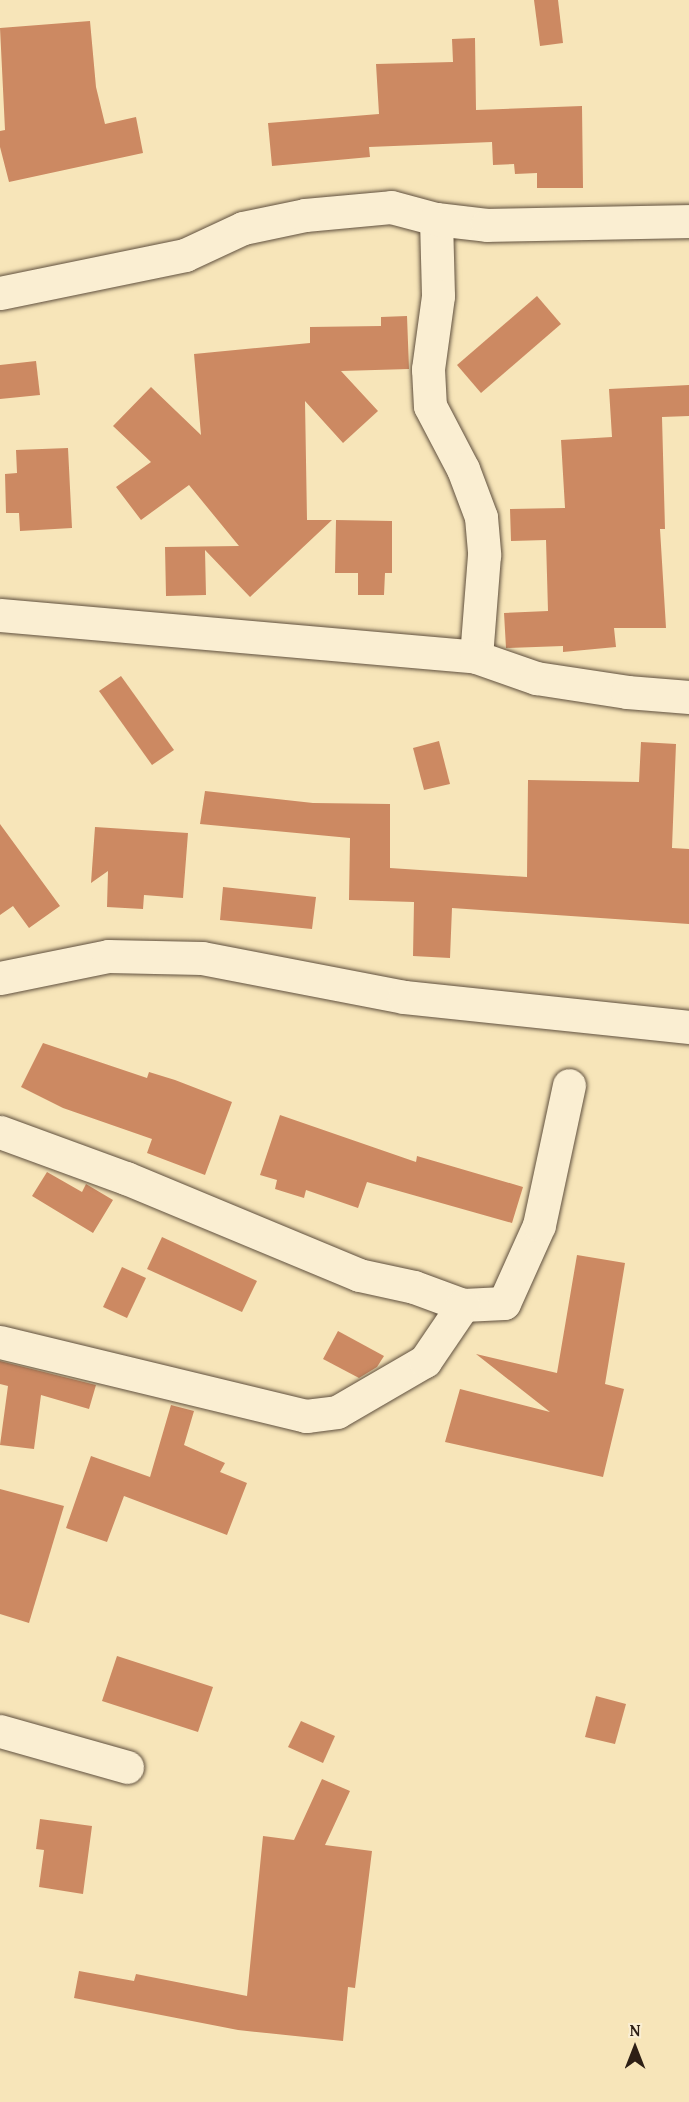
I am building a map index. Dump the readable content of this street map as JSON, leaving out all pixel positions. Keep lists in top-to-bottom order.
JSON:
{
  "north": "top"
}
